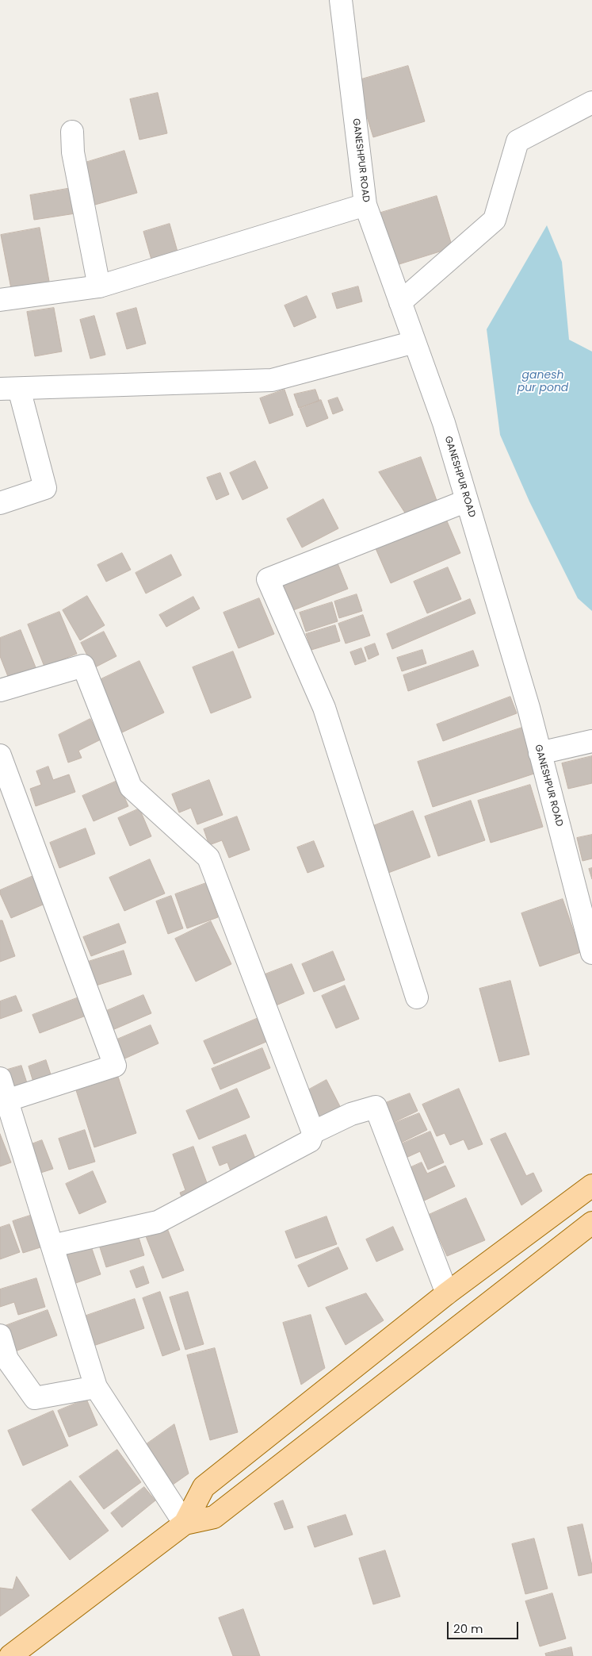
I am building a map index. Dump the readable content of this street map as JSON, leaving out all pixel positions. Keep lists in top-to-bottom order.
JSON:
{
  "streets": {
    "street": ["GANESHPUR ROAD"]
  },
  "water": ["ganesh pur pond"],
  "scale_bar": "20 m"
}
